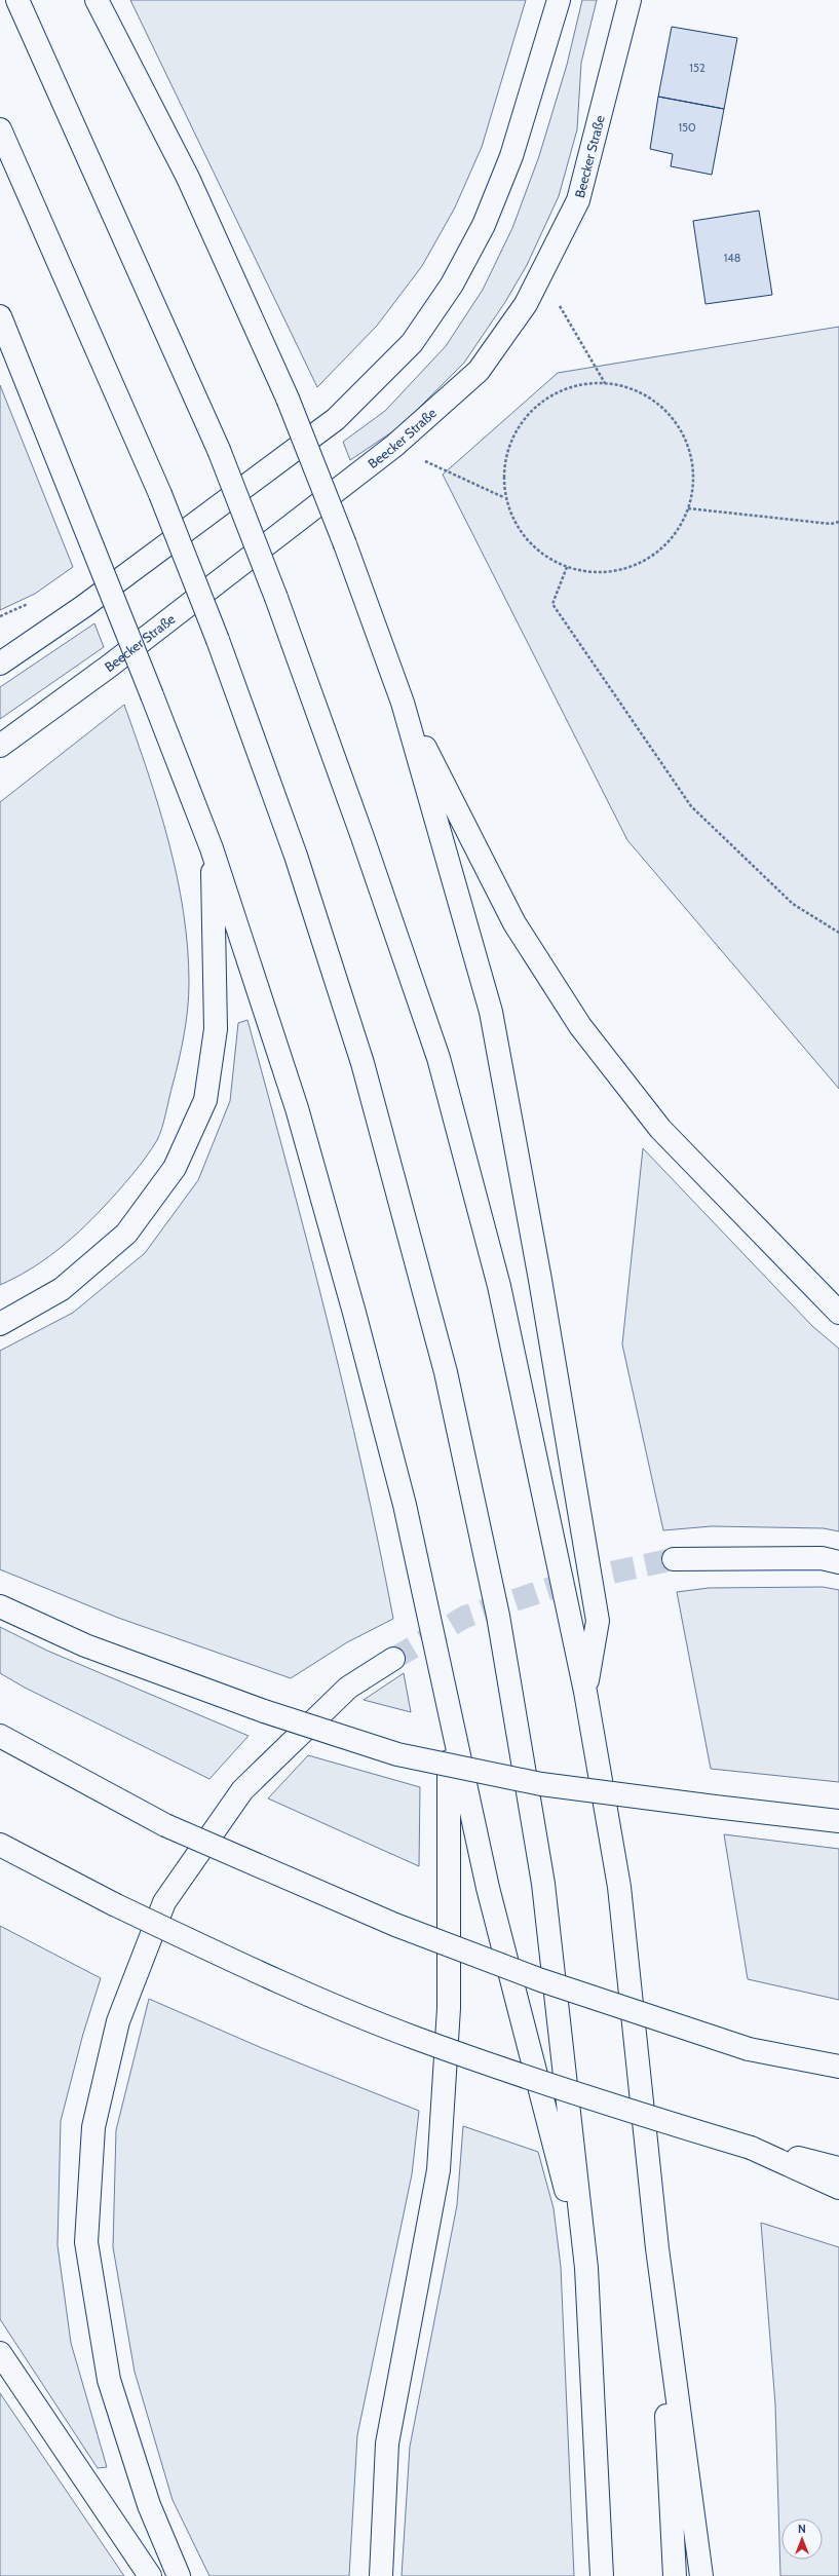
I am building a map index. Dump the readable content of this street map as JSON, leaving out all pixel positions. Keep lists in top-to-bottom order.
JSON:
{
  "streets": {
    "main road": ["Beecker Straße"]
  },
  "house_numbers": ["152", "150", "148"],
  "north": "top"
}
